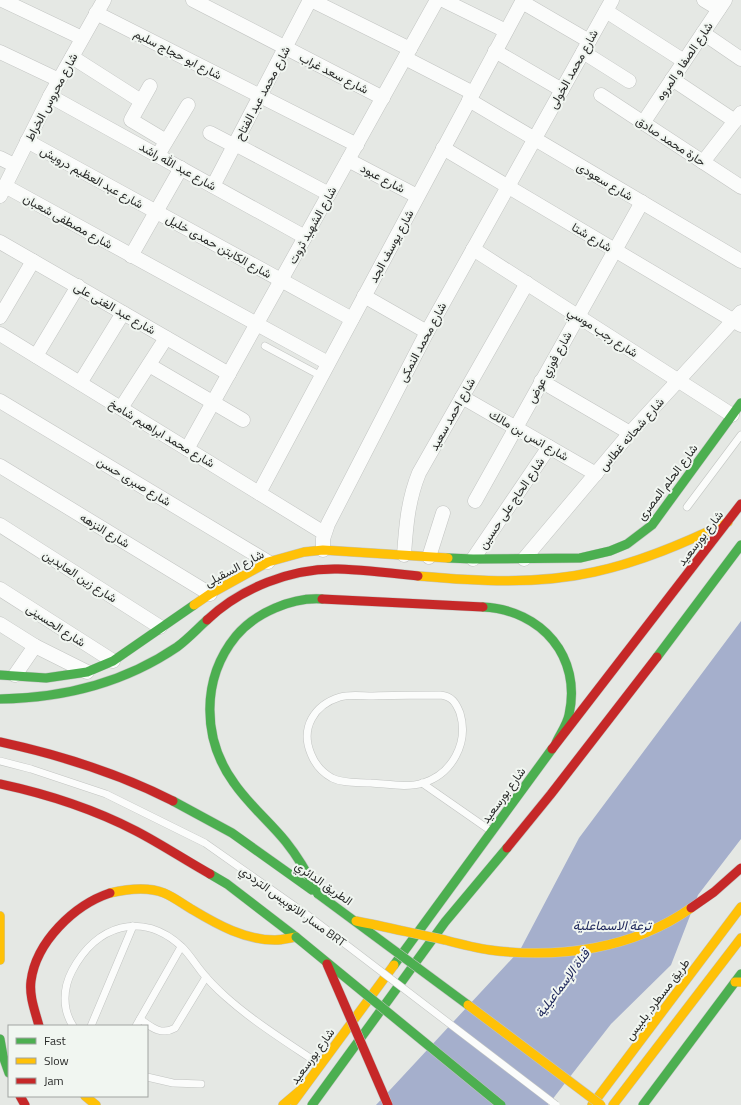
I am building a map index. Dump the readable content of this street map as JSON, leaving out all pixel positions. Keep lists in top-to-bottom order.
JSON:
{
  "streets": {
    "main road": [
      "شارع الحلم المصرى",
      "شارع بورسعيد",
      "شارع السقيلى",
      "الطريق الدائري",
      "طريق مسطرد, بلبيس"
    ],
    "street": [
      "شارع ابو حجاج سليم",
      "شارع الصفا و المروه",
      "شارع محمد الخولى",
      "شارع سعد غراب",
      "شارع محمد عبد الفتاح",
      "شارع محروس الخراط",
      "حارة محمد صادق",
      "شارع عبد الله راشد",
      "شارع عبد العظيم درويش",
      "شارع عبود",
      "شارع سعودى",
      "شارع مصطفى شعبان",
      "شارع الشهيد ثروت",
      "شارع شتا",
      "شارع الكابتن حمدى خليل",
      "شارع يوسف الجد",
      "شارع عبد الغنى على",
      "شارع رجب موسي",
      "شارع محمد النمكى",
      "شارع فوزي عوض",
      "شارع احمد سعيد",
      "شارع محمد ابراهيم شامخ",
      "شارع شحاته غطاس",
      "شارع انس بن مالك",
      "شارع صبرى حسن",
      "شارع الحاج على حسين",
      "شارع النزهه",
      "شارع زين العابدين",
      "شارع الحسينى"
    ],
    "lane": ["مسار الاتوبيس الترددي BRT"]
  },
  "crossings": [
    ["شارع ابو حجاج سليم", "شارع محمد عبد الفتاح"],
    ["شارع ابو حجاج سليم", "شارع محروس الخراط"],
    ["شارع ابو حجاج سليم", "شارع الشهيد ثروت"],
    ["شارع الصفا و المروه", "حارة محمد صادق"],
    ["شارع محمد الخولى", "شارع سعودى"],
    ["شارع محمد الخولى", "شارع محمد النمكى"],
    ["شارع سعد غراب", "شارع محمد عبد الفتاح"],
    ["شارع سعد غراب", "شارع الشهيد ثروت"],
    ["شارع محمد عبد الفتاح", "شارع عبد الله راشد"],
    ["شارع محمد عبد الفتاح", "شارع سعودى"],
    ["شارع محروس الخراط", "شارع عبد الله راشد"],
    ["شارع محروس الخراط", "شارع عبد العظيم درويش"],
    ["شارع محروس الخراط", "شارع مصطفى شعبان"],
    ["شارع عبد الله راشد", "شارع الشهيد ثروت"],
    ["شارع عبد العظيم درويش", "شارع الكابتن حمدى خليل"],
    ["شارع عبود", "شارع الشهيد ثروت"],
    ["شارع عبود", "شارع يوسف الجد"],
    ["شارع سعودى", "شارع الشهيد ثروت"],
    ["شارع سعودى", "شارع يوسف الجد"],
    ["شارع سعودى", "شارع محمد النمكى"],
    ["شارع سعودى", "شارع فوزي عوض"],
    ["شارع مصطفى شعبان", "شارع الشهيد ثروت"],
    ["شارع مصطفى شعبان", "شارع يوسف الجد"],
    ["شارع الشهيد ثروت", "شارع الكابتن حمدى خليل"],
    ["شارع الشهيد ثروت", "شارع عبد الغنى على"],
    ["شارع الشهيد ثروت", "شارع محمد ابراهيم شامخ"],
    ["شارع شتا", "شارع يوسف الجد"],
    ["شارع شتا", "شارع محمد النمكى"],
    ["شارع شتا", "شارع فوزي عوض"],
    ["شارع شتا", "شارع شحاته غطاس"],
    ["شارع الكابتن حمدى خليل", "شارع يوسف الجد"],
    ["شارع يوسف الجد", "شارع محمد ابراهيم شامخ"],
    ["شارع رجب موسي", "شارع محمد النمكى"],
    ["شارع رجب موسي", "شارع فوزي عوض"],
    ["شارع رجب موسي", "شارع احمد سعيد"],
    ["شارع رجب موسي", "شارع شحاته غطاس"],
    ["شارع رجب موسي", "شارع الحلم المصرى"],
    ["شارع محمد النمكى", "شارع محمد ابراهيم شامخ"],
    ["شارع محمد النمكى", "شارع السقيلى"],
    ["شارع فوزي عوض", "شارع انس بن مالك"],
    ["شارع احمد سعيد", "شارع انس بن مالك"],
    ["شارع احمد سعيد", "شارع السقيلى"],
    ["شارع شحاته غطاس", "شارع انس بن مالك"],
    ["شارع شحاته غطاس", "شارع الحلم المصرى"],
    ["شارع شحاته غطاس", "شارع السقيلى"],
    ["شارع انس بن مالك", "شارع الحاج على حسين"],
    ["شارع صبرى حسن", "شارع السقيلى"],
    ["شارع الحلم المصرى", "شارع السقيلى"],
    ["شارع الحاج على حسين", "شارع السقيلى"],
    ["شارع النزهه", "شارع السقيلى"],
    ["شارع السقيلى", "شارع زين العابدين"],
    ["شارع السقيلى", "شارع الحسينى"]
  ],
  "water": ["ترعة الاسماعلية", "قناة الإسماعيلية"],
  "legend": ["Fast", "Slow", "Jam"]
}
